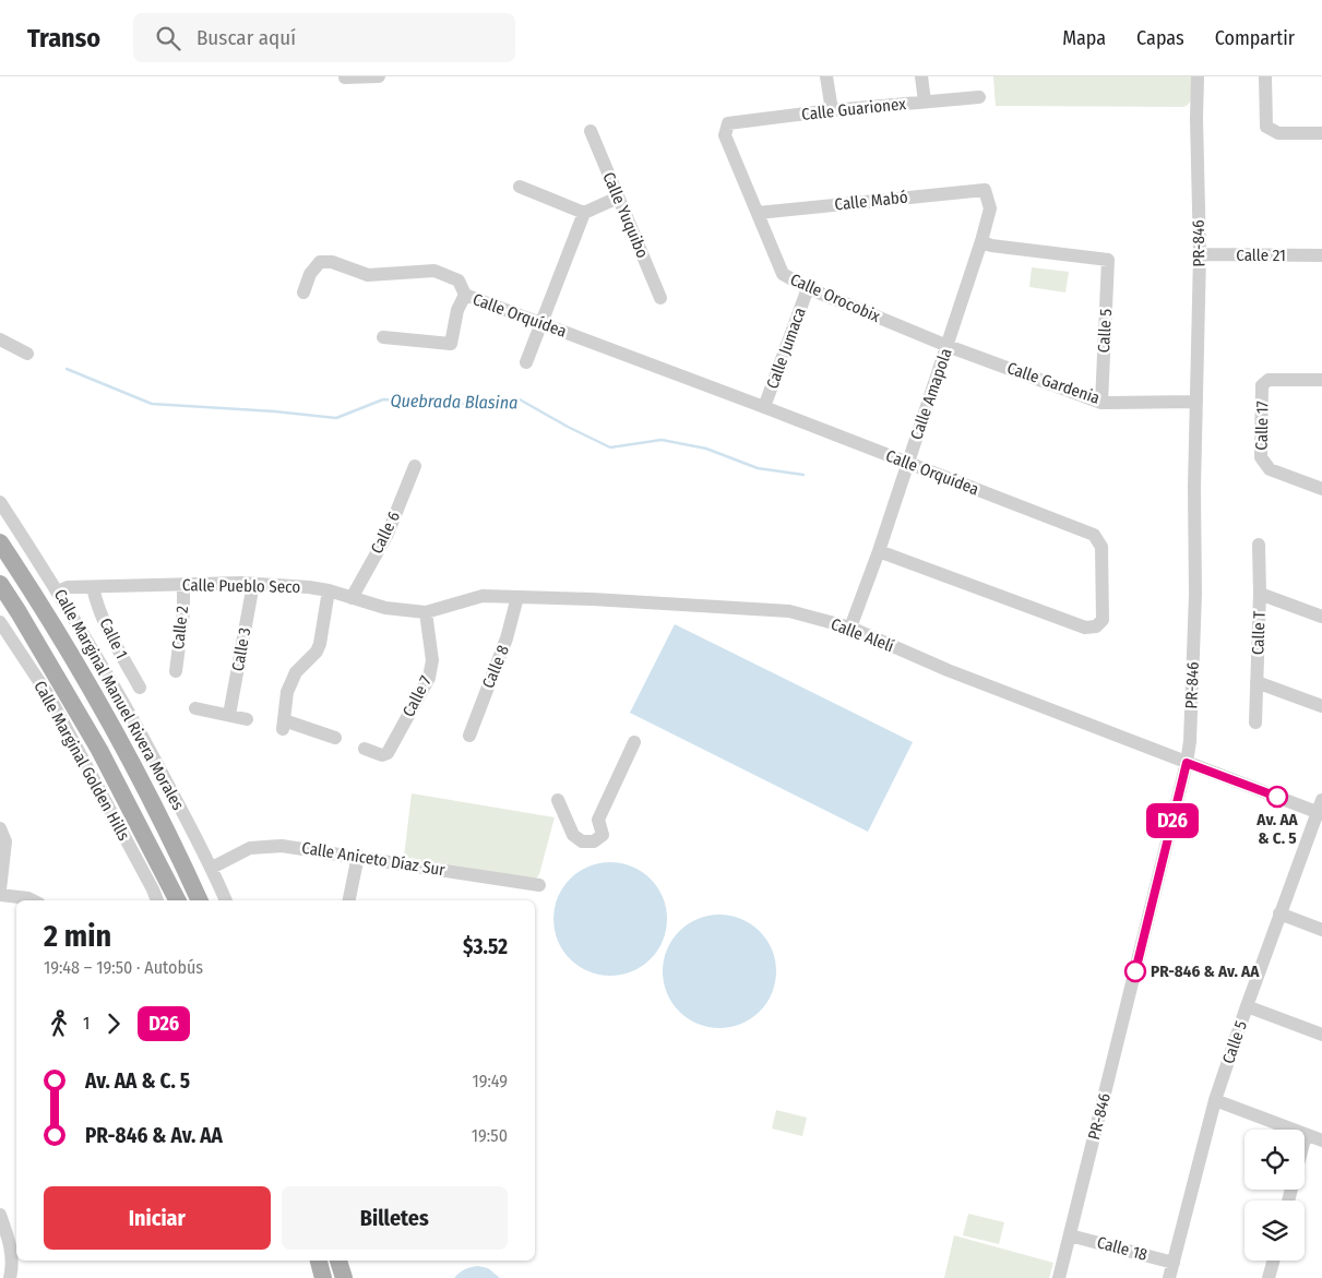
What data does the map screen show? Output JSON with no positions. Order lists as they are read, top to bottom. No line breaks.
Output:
{"streets":{"street":["Calle Guarionex","Calle Mabó","Calle Yuquibo","PR-846","Calle 21","Calle Orocobix","Calle Orquídea","Calle 5","Calle Jumaca","Calle Gardenia","Calle Amapola","Calle 17","Calle 6","Calle Pueblo Seco","Calle 2","Calle T","Calle Alelí","Calle 1","Calle 3","Calle 8","Calle 7","Calle Marginal Manuel Rivera Morales","Calle Marginal Golden Hills","Calle Aniceto Díaz Sur","Calle 18"]},"crossings":[["Calle Guarionex","Calle Orocobix"],["Calle Mabó","Calle Orocobix"],["Calle Mabó","Calle Amapola"],["PR-846","Calle 21"],["PR-846","Calle Gardenia"],["PR-846","Calle Alelí"],["PR-846","Calle 18"],["Calle Orocobix","Calle Jumaca"],["Calle Orocobix","Calle Gardenia"],["Calle Orocobix","Calle Amapola"],["Calle Orquídea","Calle Jumaca"],["Calle Orquídea","Calle Amapola"],["Calle 5","Calle Gardenia"],["Calle 5","Calle Amapola"],["Calle 5","Calle Alelí"],["Calle 5","Calle 18"],["Calle Gardenia","Calle Amapola"],["Calle Amapola","Calle Alelí"],["Calle 6","Calle Pueblo Seco"],["Calle Pueblo Seco","Calle 2"],["Calle Pueblo Seco","Calle Alelí"],["Calle Pueblo Seco","Calle 1"],["Calle Pueblo Seco","Calle 3"],["Calle Pueblo Seco","Calle 8"],["Calle Pueblo Seco","Calle 7"],["Calle Pueblo Seco","Calle Marginal Manuel Rivera Morales"],["Calle Alelí","Calle 8"],["Calle Marginal Manuel Rivera Morales","Calle Aniceto Díaz Sur"]],"water":["Quebrada Blasina"],"places":["Av. AA & C. 5","PR-846 & Av. AA"],"lines":["bus line D26"],"page":{"header":"Transo","search":"Buscar aquí","nav":["Mapa","Capas","Compartir"],"on_map":"D26","heading":["2 min","19:48 – 19:50 · Autobús","$3.52"],"legs":["1","D26"],"list":[{"name":"Av. AA & C. 5","value":"19:49"},{"name":"PR-846 & Av. AA","value":"19:50"}],"buttons":["Iniciar","Billetes"]}}
